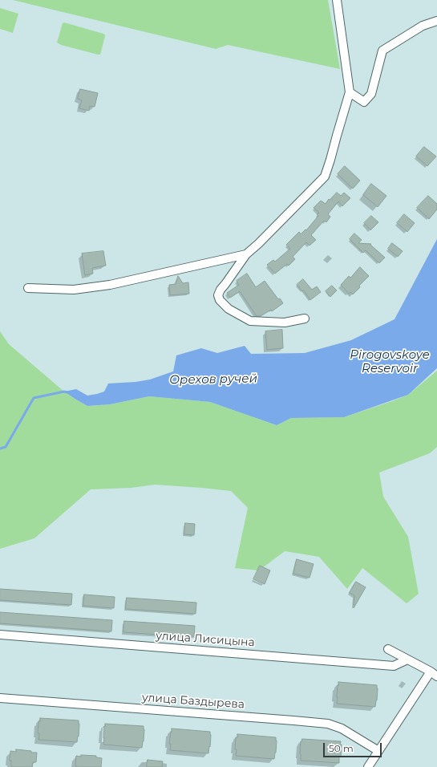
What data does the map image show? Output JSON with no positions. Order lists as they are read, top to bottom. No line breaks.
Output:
{"streets":{"street":["улица Лисицына","улица Баздырева"]},"water":["Pirogovskoye Reservoir","Орехов ручей"],"scale_bar":"50 m"}
